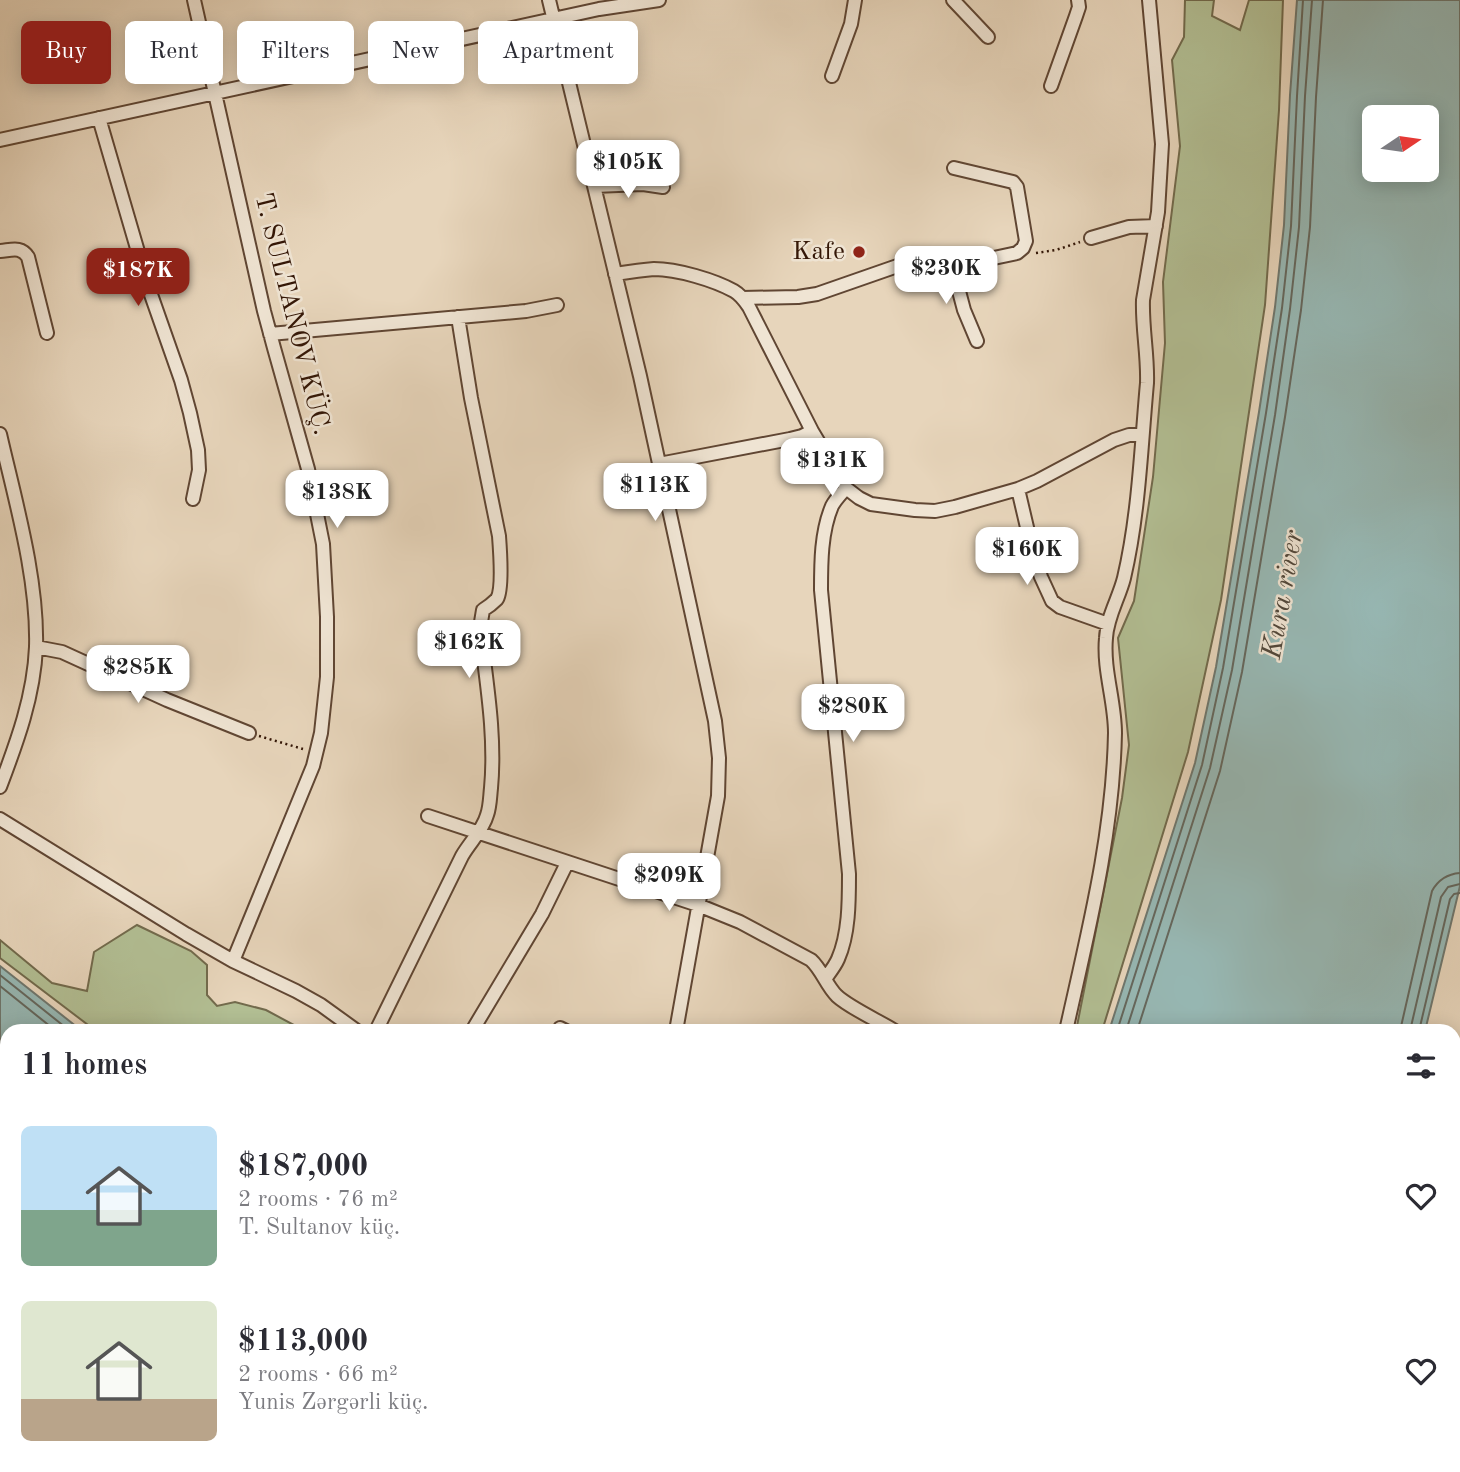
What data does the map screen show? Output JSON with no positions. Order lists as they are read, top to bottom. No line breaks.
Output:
{"streets":{"street":["T. SULTANOV KÜÇ."]},"water":["Kura river"],"places":["Kafe"],"north":"right","page":{"chip":["Buy","Rent","Filters","New","Apartment"],"price":["$105K","$230K","$187K","$131K","$113K","$138K","$160K","$162K","$285K","$280K","$209K"],"heading":"11 homes","list":[{"name":"$187,000","note":"2 rooms · 76 m² · T. Sultanov küç."},{"name":"$113,000","note":"2 rooms · 66 m² · Yunis Zərgərli küç."}]}}
